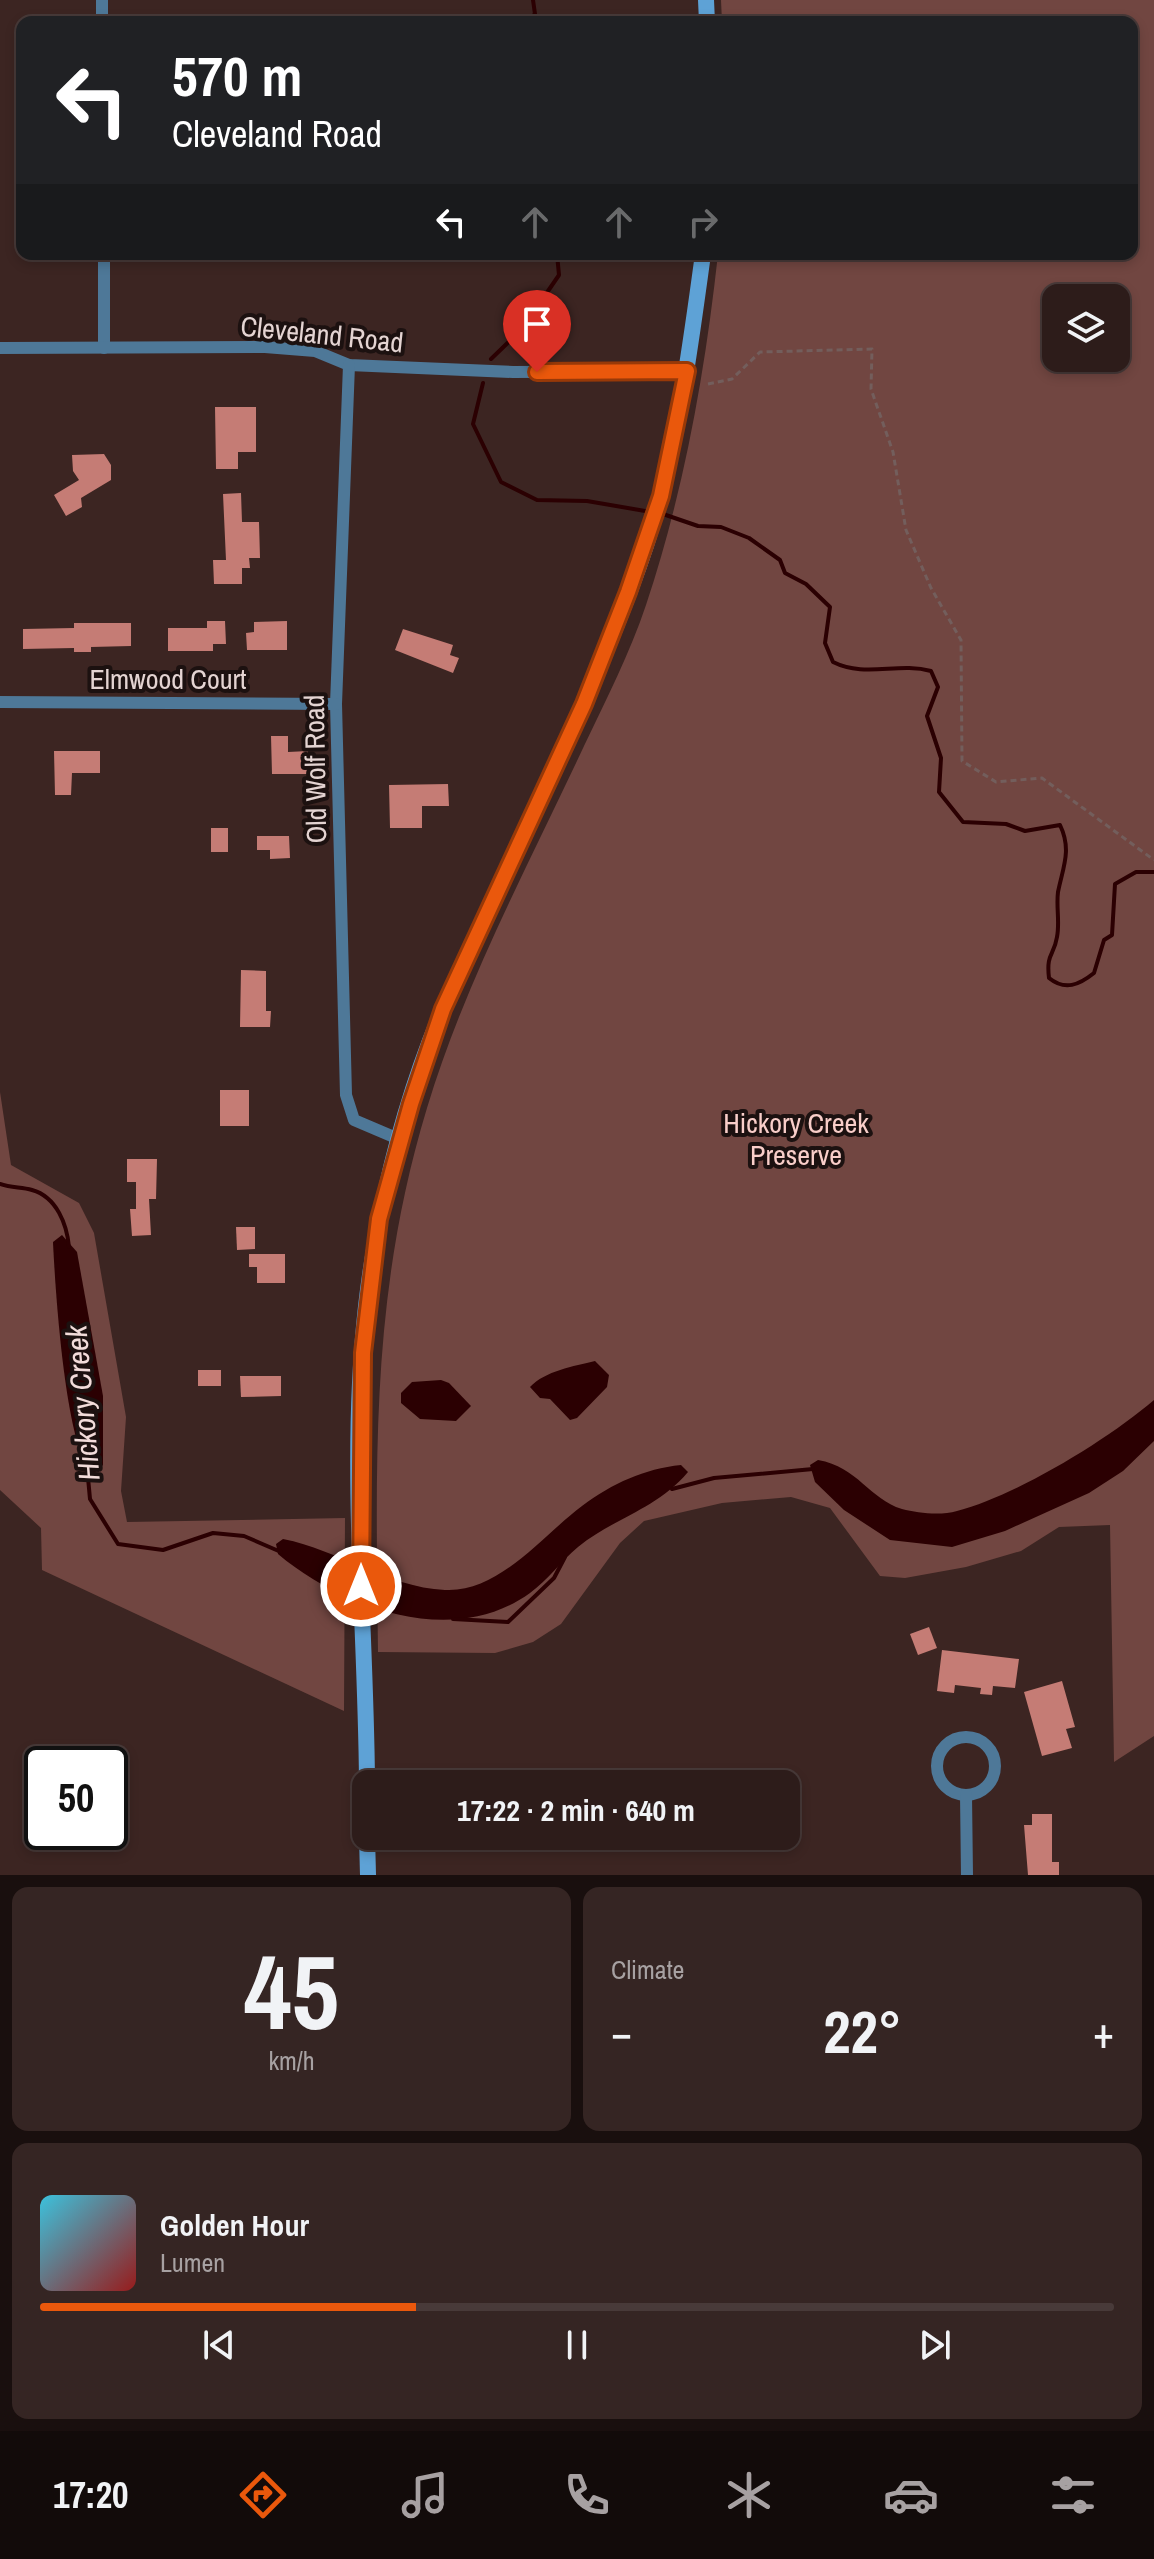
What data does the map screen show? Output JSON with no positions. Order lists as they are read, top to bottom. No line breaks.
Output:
{"streets":{"street":["Cleveland Road","Elmwood Court","Old Wolf Road"]},"crossings":[["Cleveland Road","Old Wolf Road"],["Elmwood Court","Old Wolf Road"]],"water":["Hickory Creek"],"parks":["Hickory Creek Preserve"],"page":{"turn":["570 m","Cleveland Road"],"limit":"50","trip":"17:22 · 2 min · 640 m","tile":[["45","km/h"],"Climate"],"heat":["−","22°","+"],"song":["Golden Hour","Lumen"],"tabs":"17:20"}}
